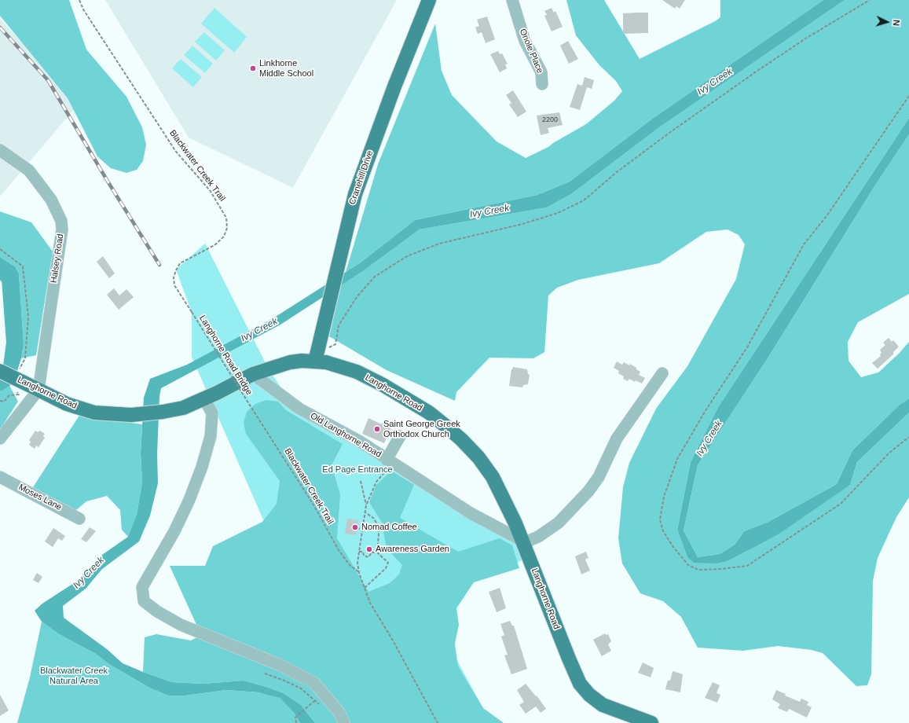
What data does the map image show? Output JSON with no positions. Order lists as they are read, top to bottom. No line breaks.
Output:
{"streets":{"main road":["Cranehill Drive","Langhorne Road"],"street":["Oriole Place","Halsey Road","Old Langhorne Road","Moses Lane"],"path":["Blackwater Creek Trail","Langhorne Road Bridge"]},"crossings":[["Blackwater Creek Trail","Langhorne Road Bridge"],["Cranehill Drive","Langhorne Road"],["Halsey Road","Langhorne Road"],["Langhorne Road","Old Langhorne Road"]],"water":["Ivy Creek"],"parks":["Ed Page Entrance","Blackwater Creek Natural Area"],"places":["Linkhorne Middle School","Saint George Greek Orthodox Church","Nomad Coffee","Awareness Garden"],"house_numbers":["2200"],"north":"right"}
